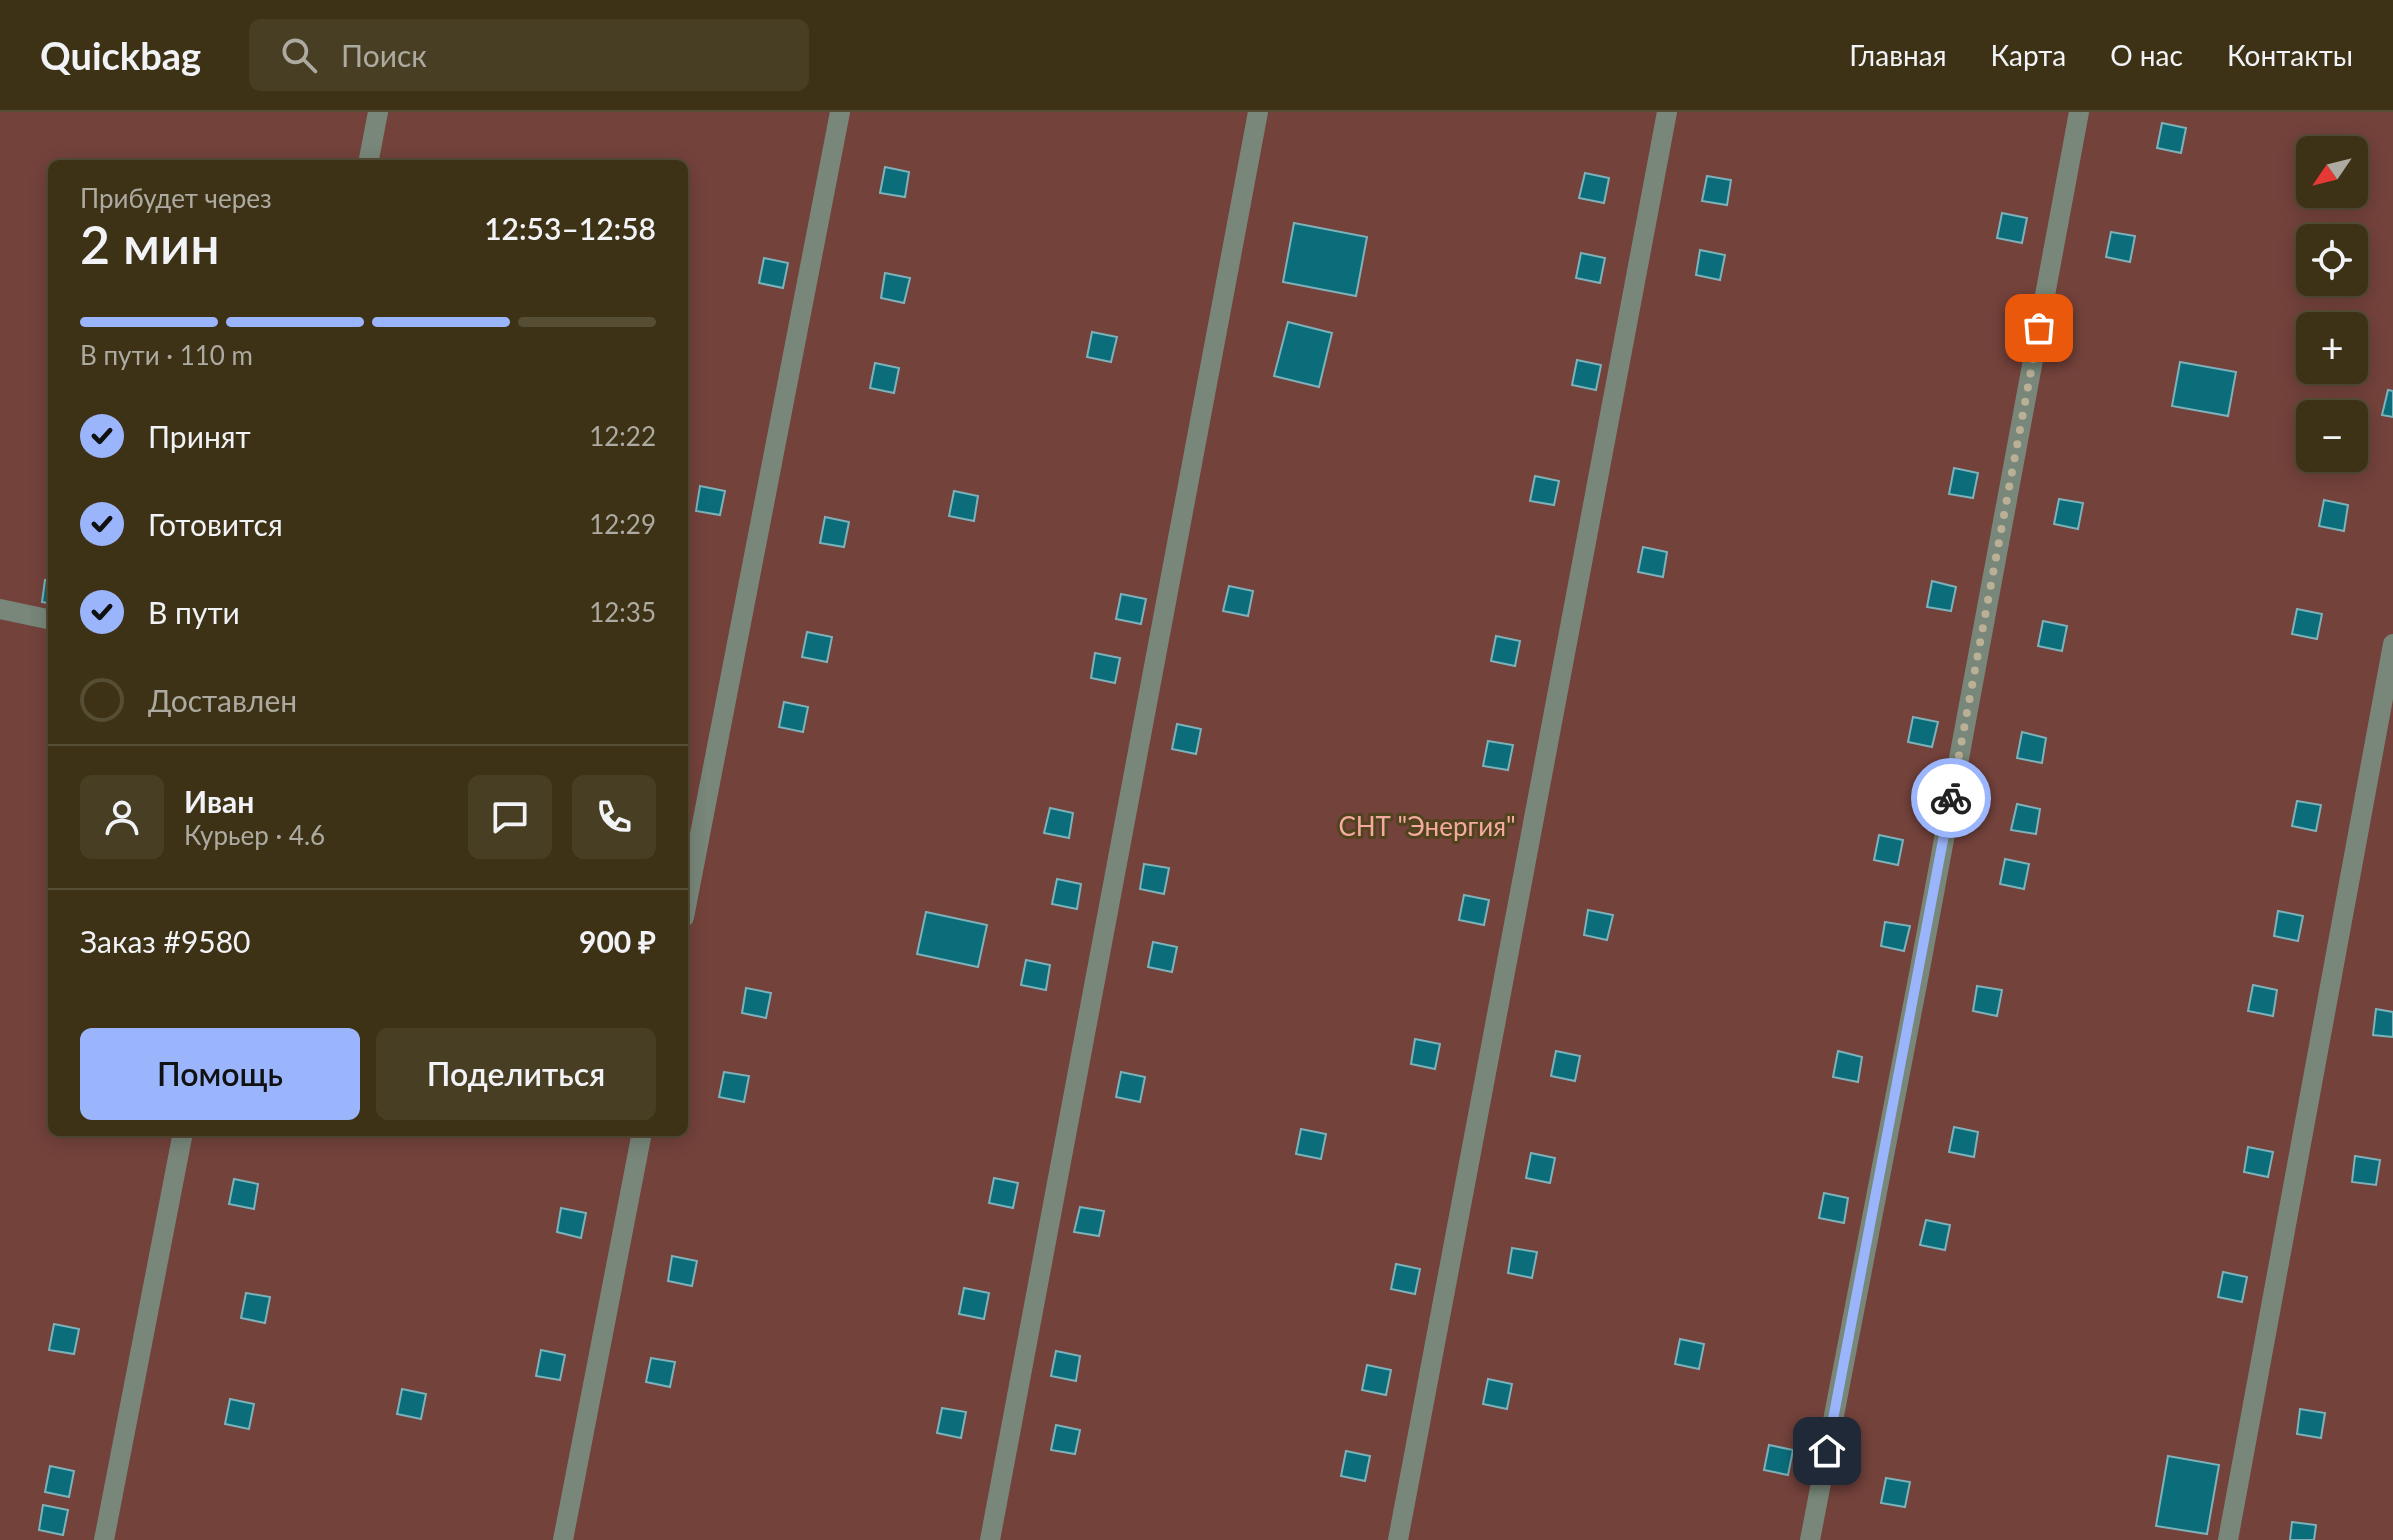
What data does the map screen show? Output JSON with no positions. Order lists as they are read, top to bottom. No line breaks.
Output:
{"parks":["СНТ \"Энергия\""],"north":"bottom left","page":{"header":"Quickbag","search":"Поиск","nav":["Главная","Карта","О нас","Контакты"],"map_buttons":["+","−"],"heading":["2 мин","Прибудет через","12:53–12:58"],"panel":["Иван","Курьер · 4.6","Заказ #9580","900 ₽"],"bar":"В пути · 110 m","list":[["Принят","12:22"],["Готовится","12:29"],["В пути","12:35"],"Доставлен"],"buttons":["Помощь","Поделиться"]}}
